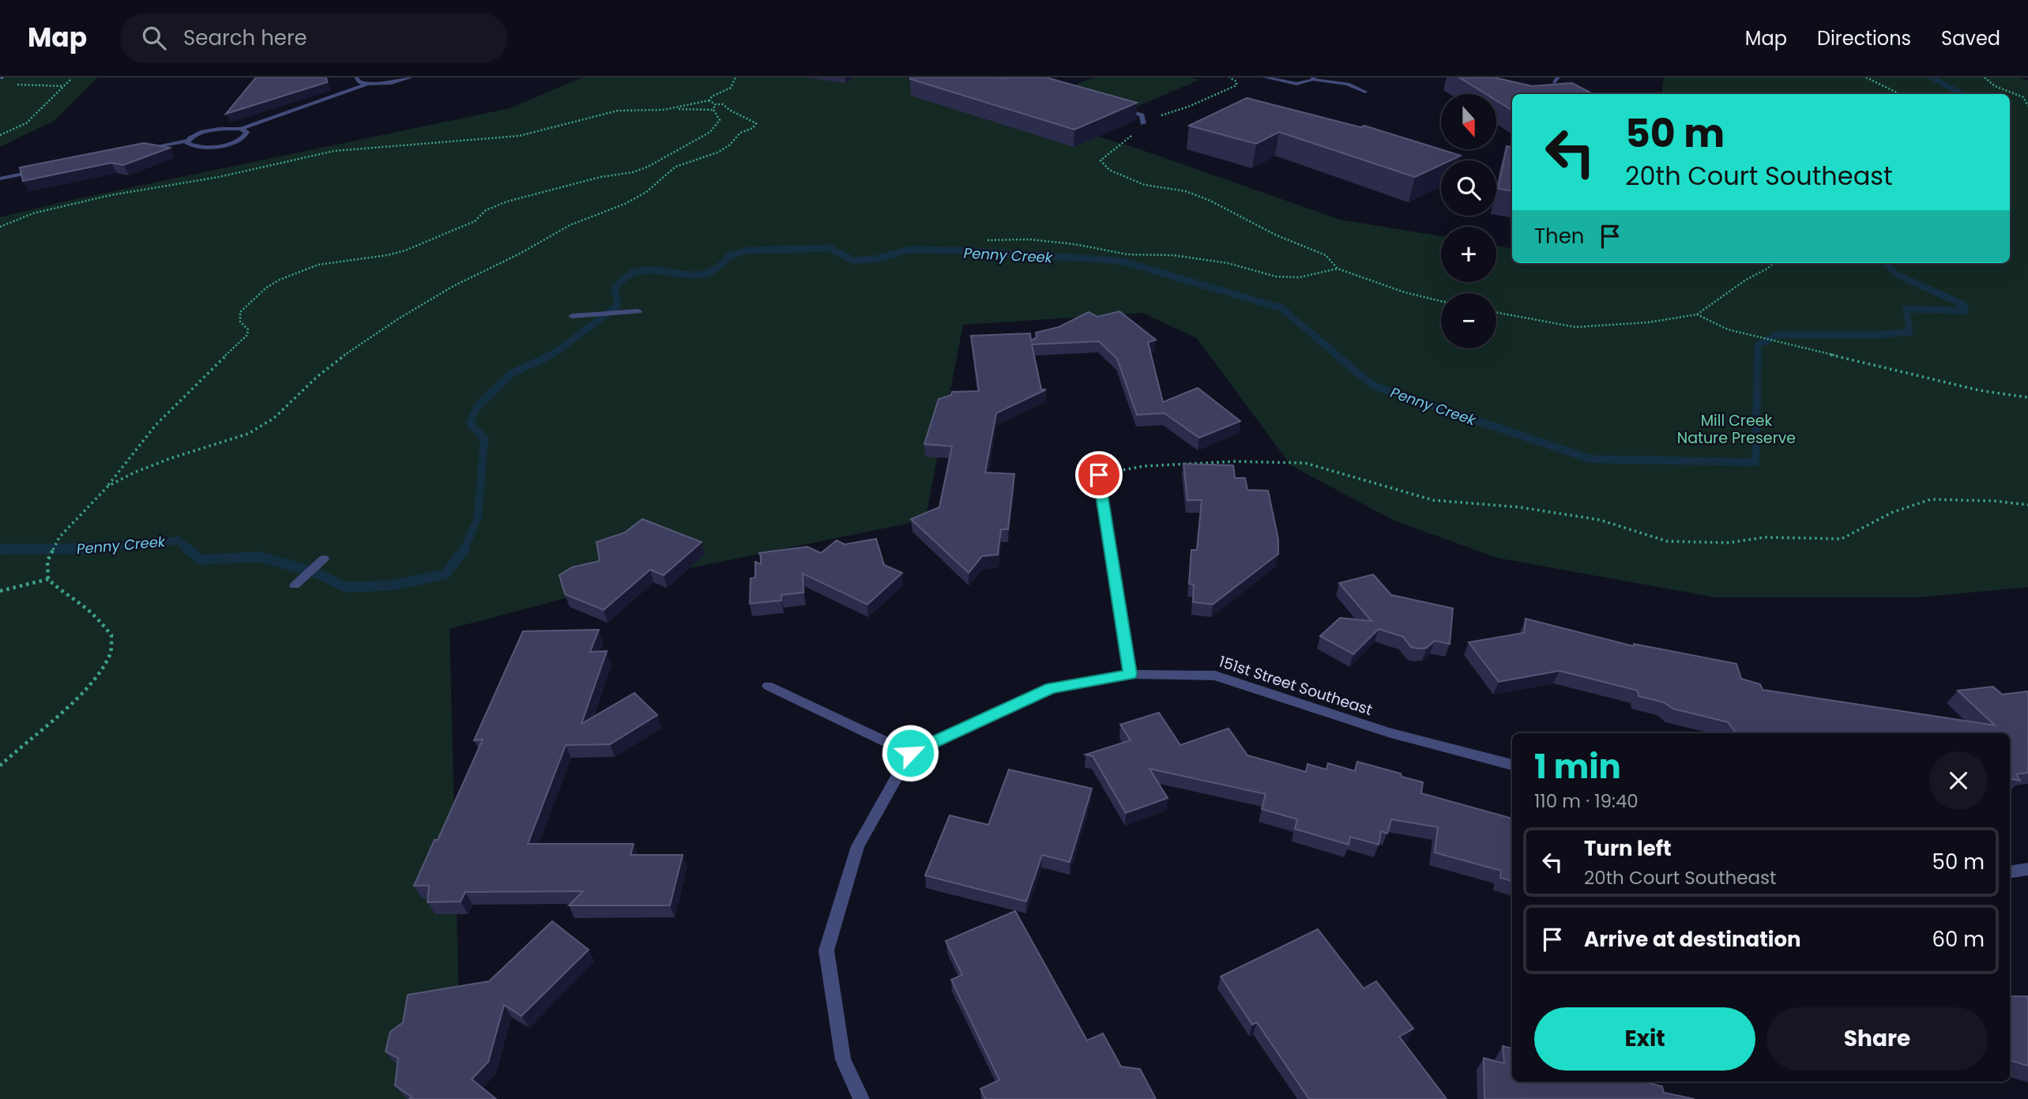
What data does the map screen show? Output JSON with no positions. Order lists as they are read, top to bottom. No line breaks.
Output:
{"streets":{"street":["151st Street Southeast"]},"water":["Penny Creek"],"parks":["Mill Creek Nature Preserve"],"north":"bottom","page":{"header":"Map","search":"Search here","nav":["Map","Directions","Saved"],"map_buttons":["+","−"],"turn":["50 m","20th Court Southeast"],"then":"Then","heading":["1 min","110 m · 19:40"],"list":[{"name":"Turn left","note":"20th Court Southeast","value":"50 m"},{"name":"Arrive at destination","value":"60 m"}],"buttons":["Exit","Share"]}}
